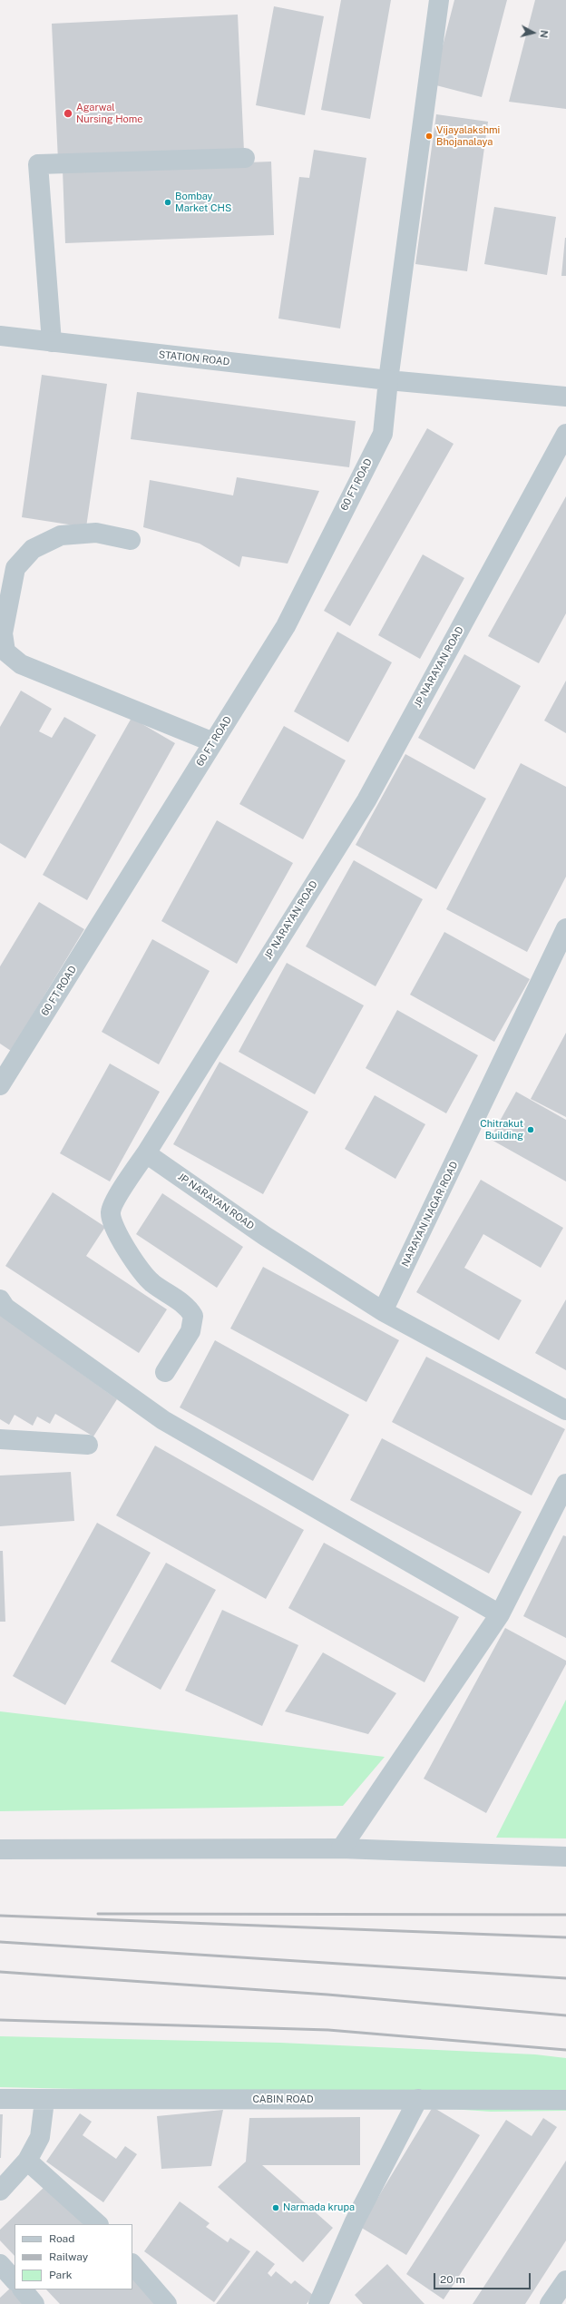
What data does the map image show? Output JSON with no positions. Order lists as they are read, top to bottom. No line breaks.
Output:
{"streets":{"street":["STATION ROAD","60 FT ROAD","JP NARAYAN ROAD","NARAYAN NAGAR ROAD","CABIN ROAD"]},"crossings":[["STATION ROAD","60 FT ROAD"],["JP NARAYAN ROAD","NARAYAN NAGAR ROAD"]],"places":["Agarwal Nursing Home","Vijayalakshmi Bhojanalaya","Bombay Market CHS","Chitrakut Building","Narmada krupa"],"legend":["Road","Railway","Park"],"scale_bar":"20 m","north":"right"}
